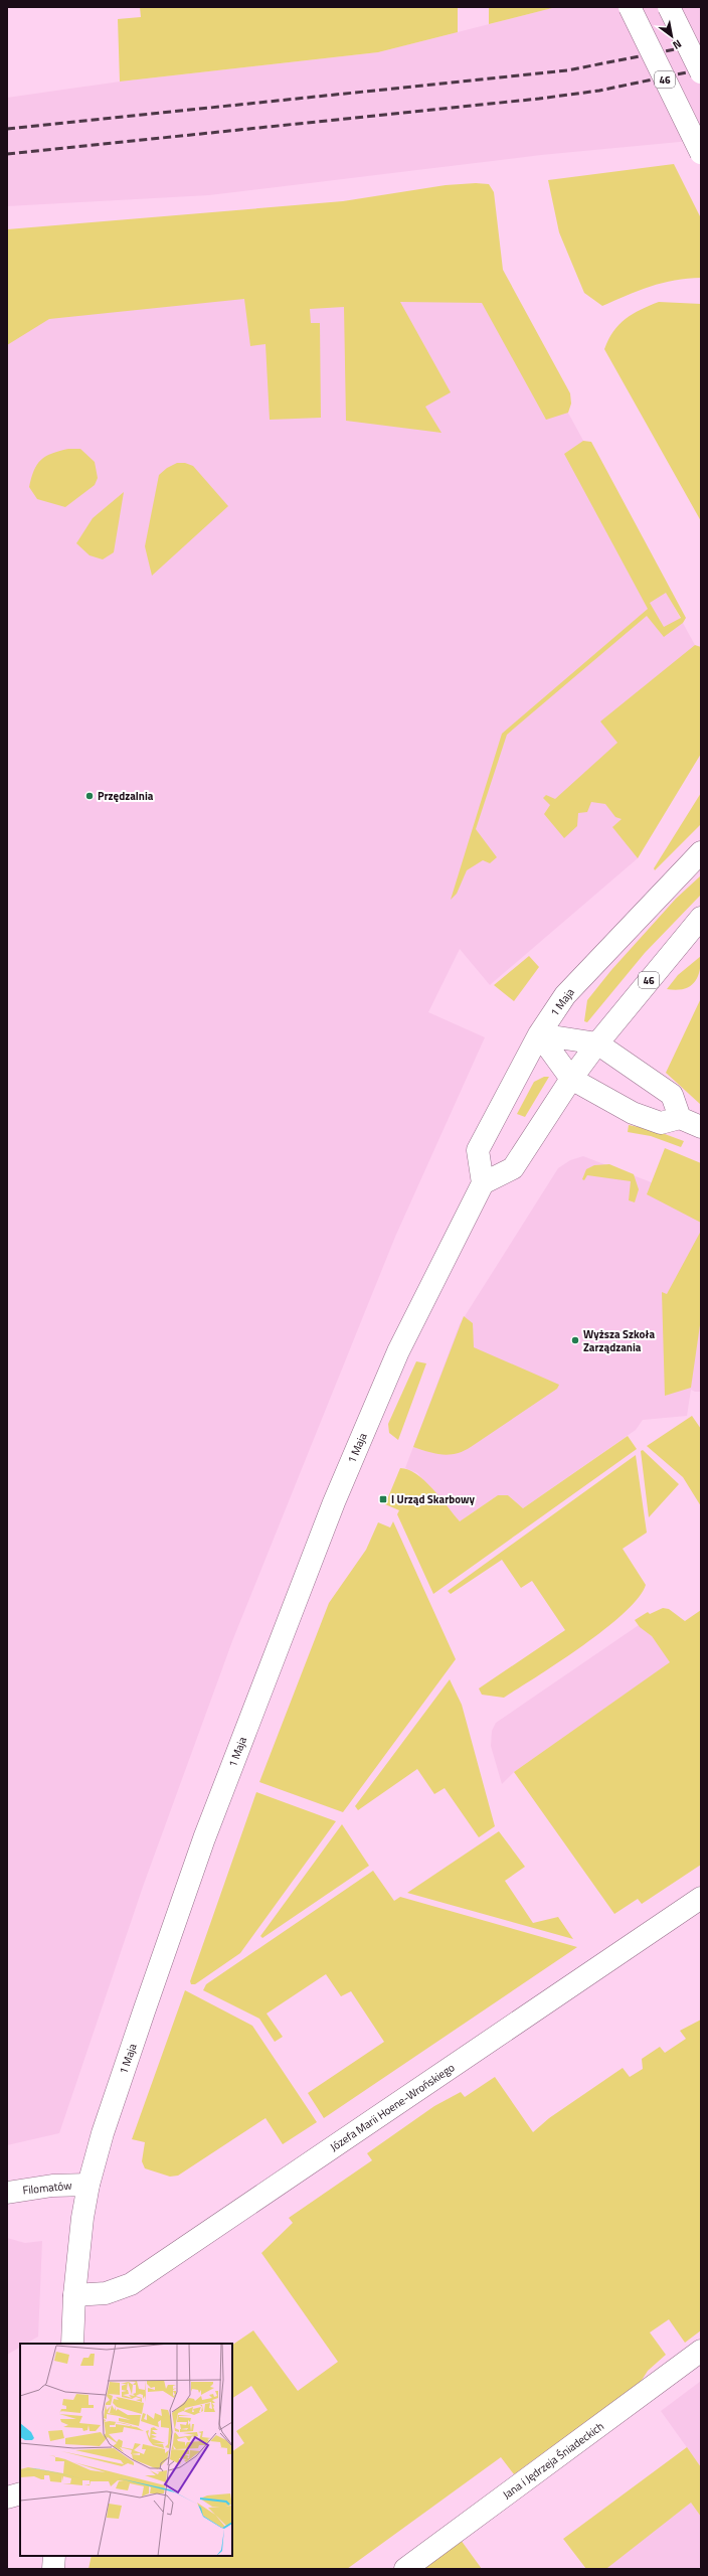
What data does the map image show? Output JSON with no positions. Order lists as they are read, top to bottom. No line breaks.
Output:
{"streets":{"main road":["46","1 Maja","Józefa Marii Hoene-Wrońskiego","Filomatów","Jana i Jędrzeja Śniadeckich"]},"crossings":[["1 Maja","Józefa Marii Hoene-Wrońskiego"],["1 Maja","Filomatów"]],"places":{"other":["Przędzalnia","Wyższa Szkoła Zarządzania"],"transit":["I Urząd Skarbowy"]},"north":"bottom right"}
